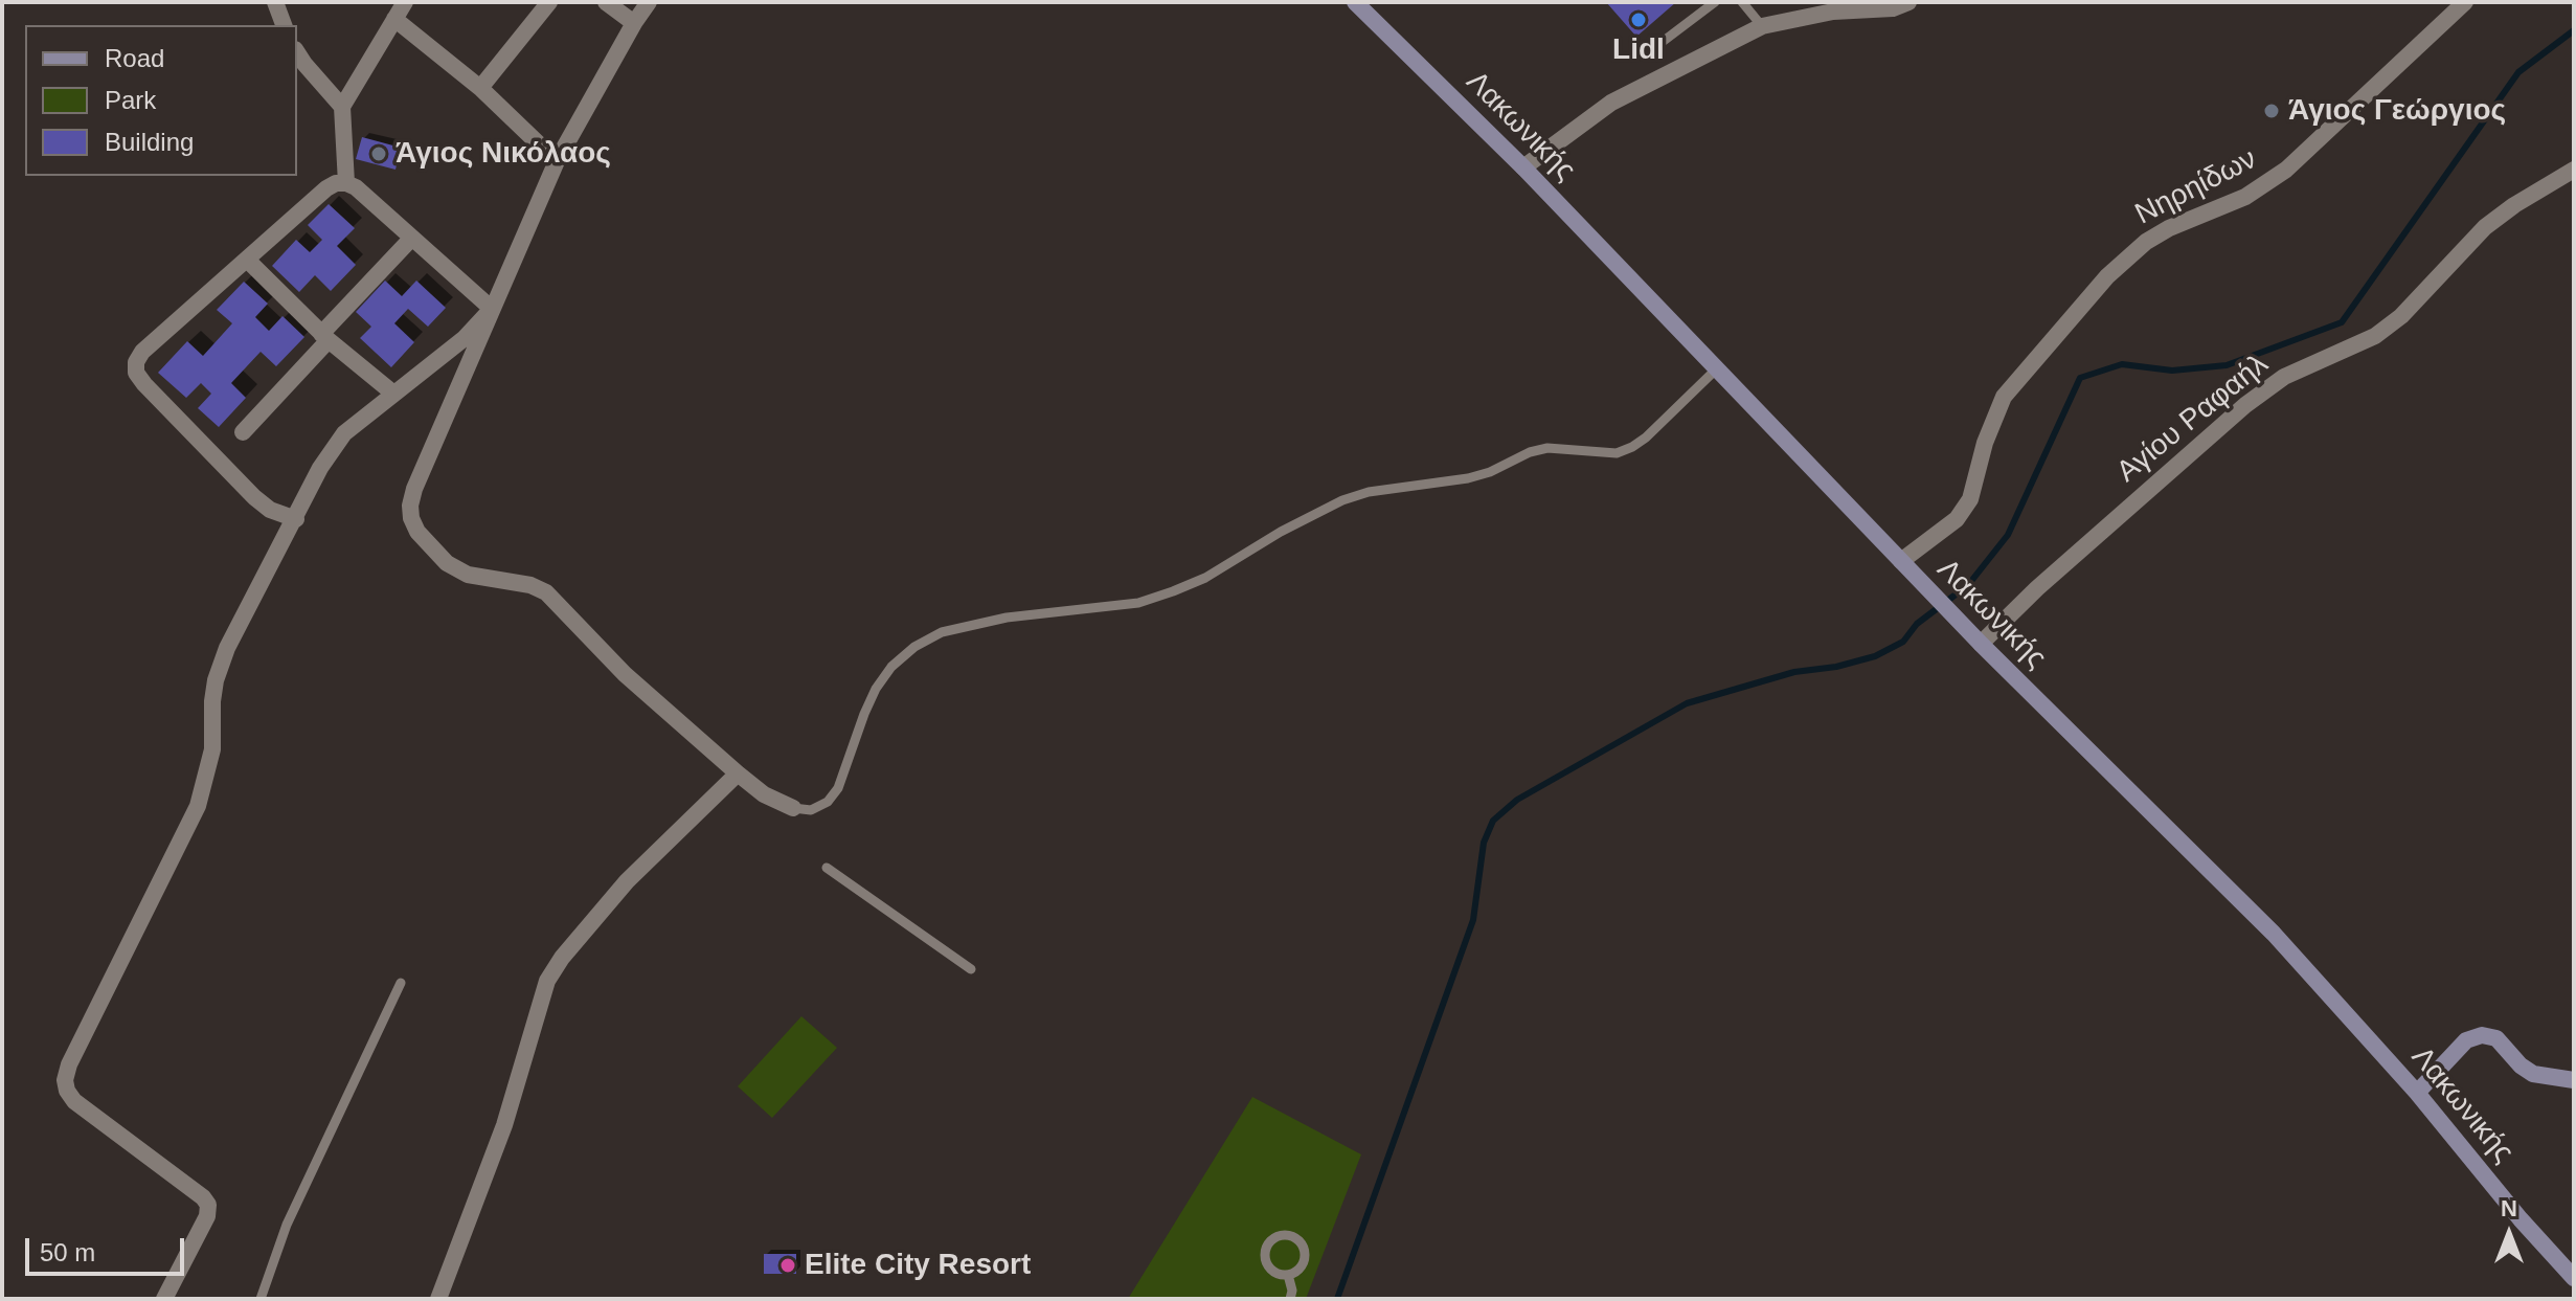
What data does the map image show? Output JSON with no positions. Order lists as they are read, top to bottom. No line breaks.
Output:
{"streets":{"main road":["Λακωνικής"],"street":["Νηρηίδων","Αγίου Ραφαήλ"]},"crossings":[["Λακωνικής","Νηρηίδων"],["Λακωνικής","Αγίου Ραφαήλ"]],"places":["Lidl","Άγιος Γεώργιος","Άγιος Νικόλαος","Elite City Resort"],"legend":["Road","Park","Building"],"scale_bar":"50 m","north":"top"}
